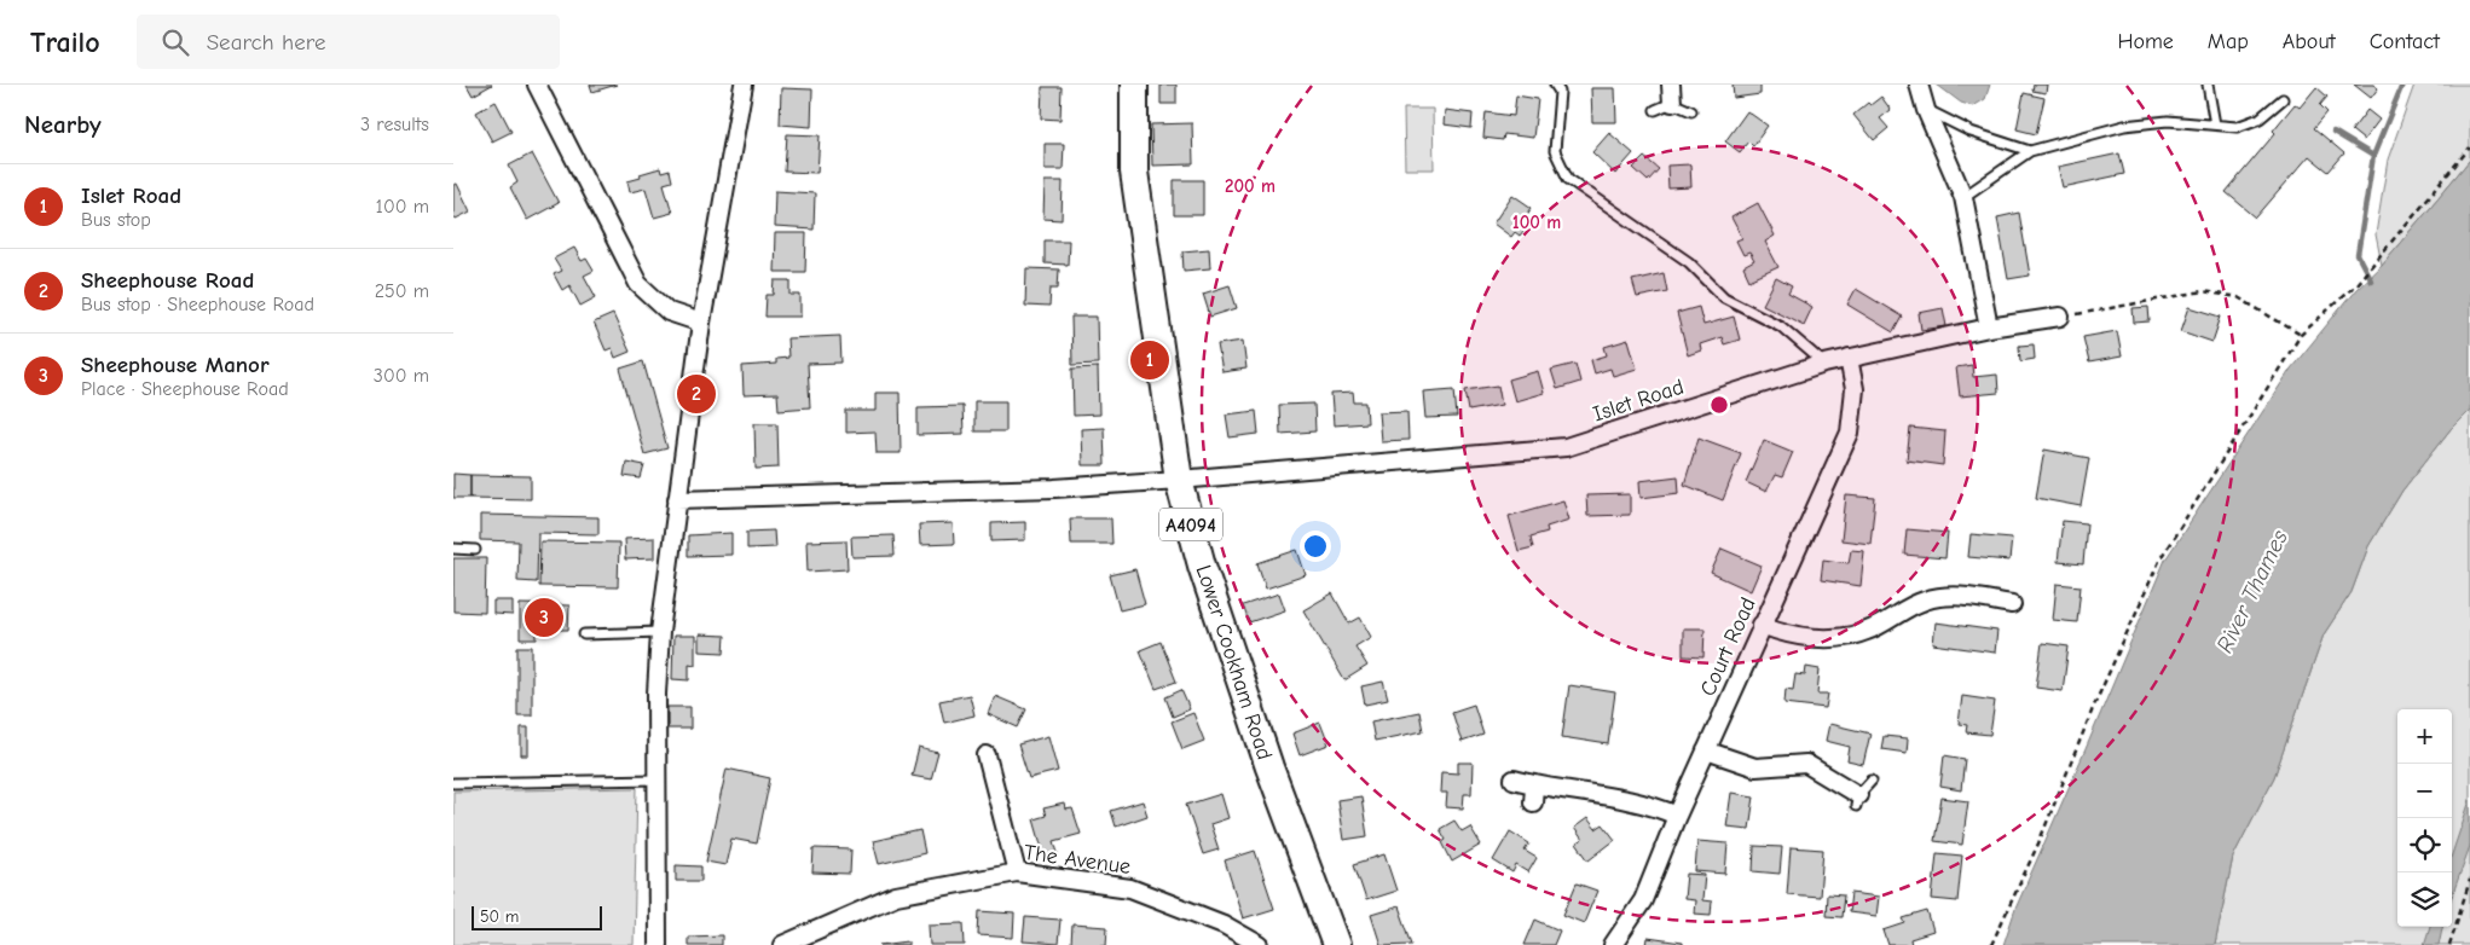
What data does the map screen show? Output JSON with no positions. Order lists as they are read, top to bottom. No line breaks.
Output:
{"streets":{"main road":["A4094","Lower Cookham Road"],"street":["Islet Road","Court Road","The Avenue"]},"crossings":[["Islet Road","Court Road"],["Islet Road","Lower Cookham Road"]],"water":["River Thames"],"scale_bar":"50 m","page":{"header":"Trailo","search":"Search here","nav":["Home","Map","About","Contact"],"heading":["Nearby","3 results"],"list":[{"mark":"1","name":"Islet Road","note":"Bus stop","value":"100 m"},{"mark":"2","name":"Sheephouse Road","note":"Bus stop · Sheephouse Road","value":"250 m"},{"mark":"3","name":"Sheephouse Manor","note":"Place · Sheephouse Road","value":"300 m"}],"pins":["1","2","3"],"map_buttons":["+","−"],"scale":"50 m"},"rings":["200 m","100 m"]}
